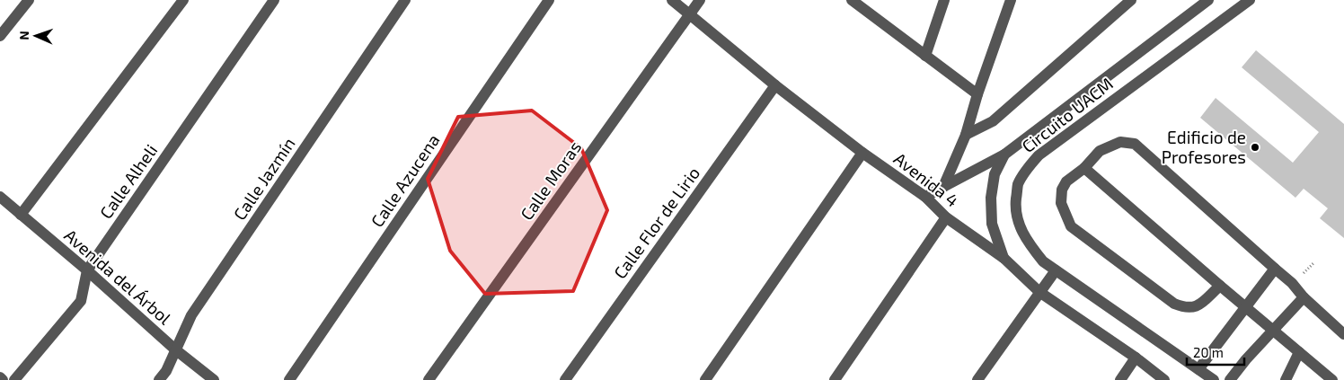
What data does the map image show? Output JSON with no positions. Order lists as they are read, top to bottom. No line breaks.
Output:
{"streets":{"street":["Circuito UACM","Calle Jazmín","Avenida 4","Calle Azucena","Calle Moras","Calle Alheli","Calle Flor de Lirio","Avenida del Árbol"]},"crossings":[["Calle Jazmín","Avenida del Árbol"],["Avenida 4","Calle Moras"],["Avenida 4","Calle Flor de Lirio"],["Calle Alheli","Avenida del Árbol"]],"places":["Edificio de Profesores"],"scale_bar":"20 m","north":"left"}
